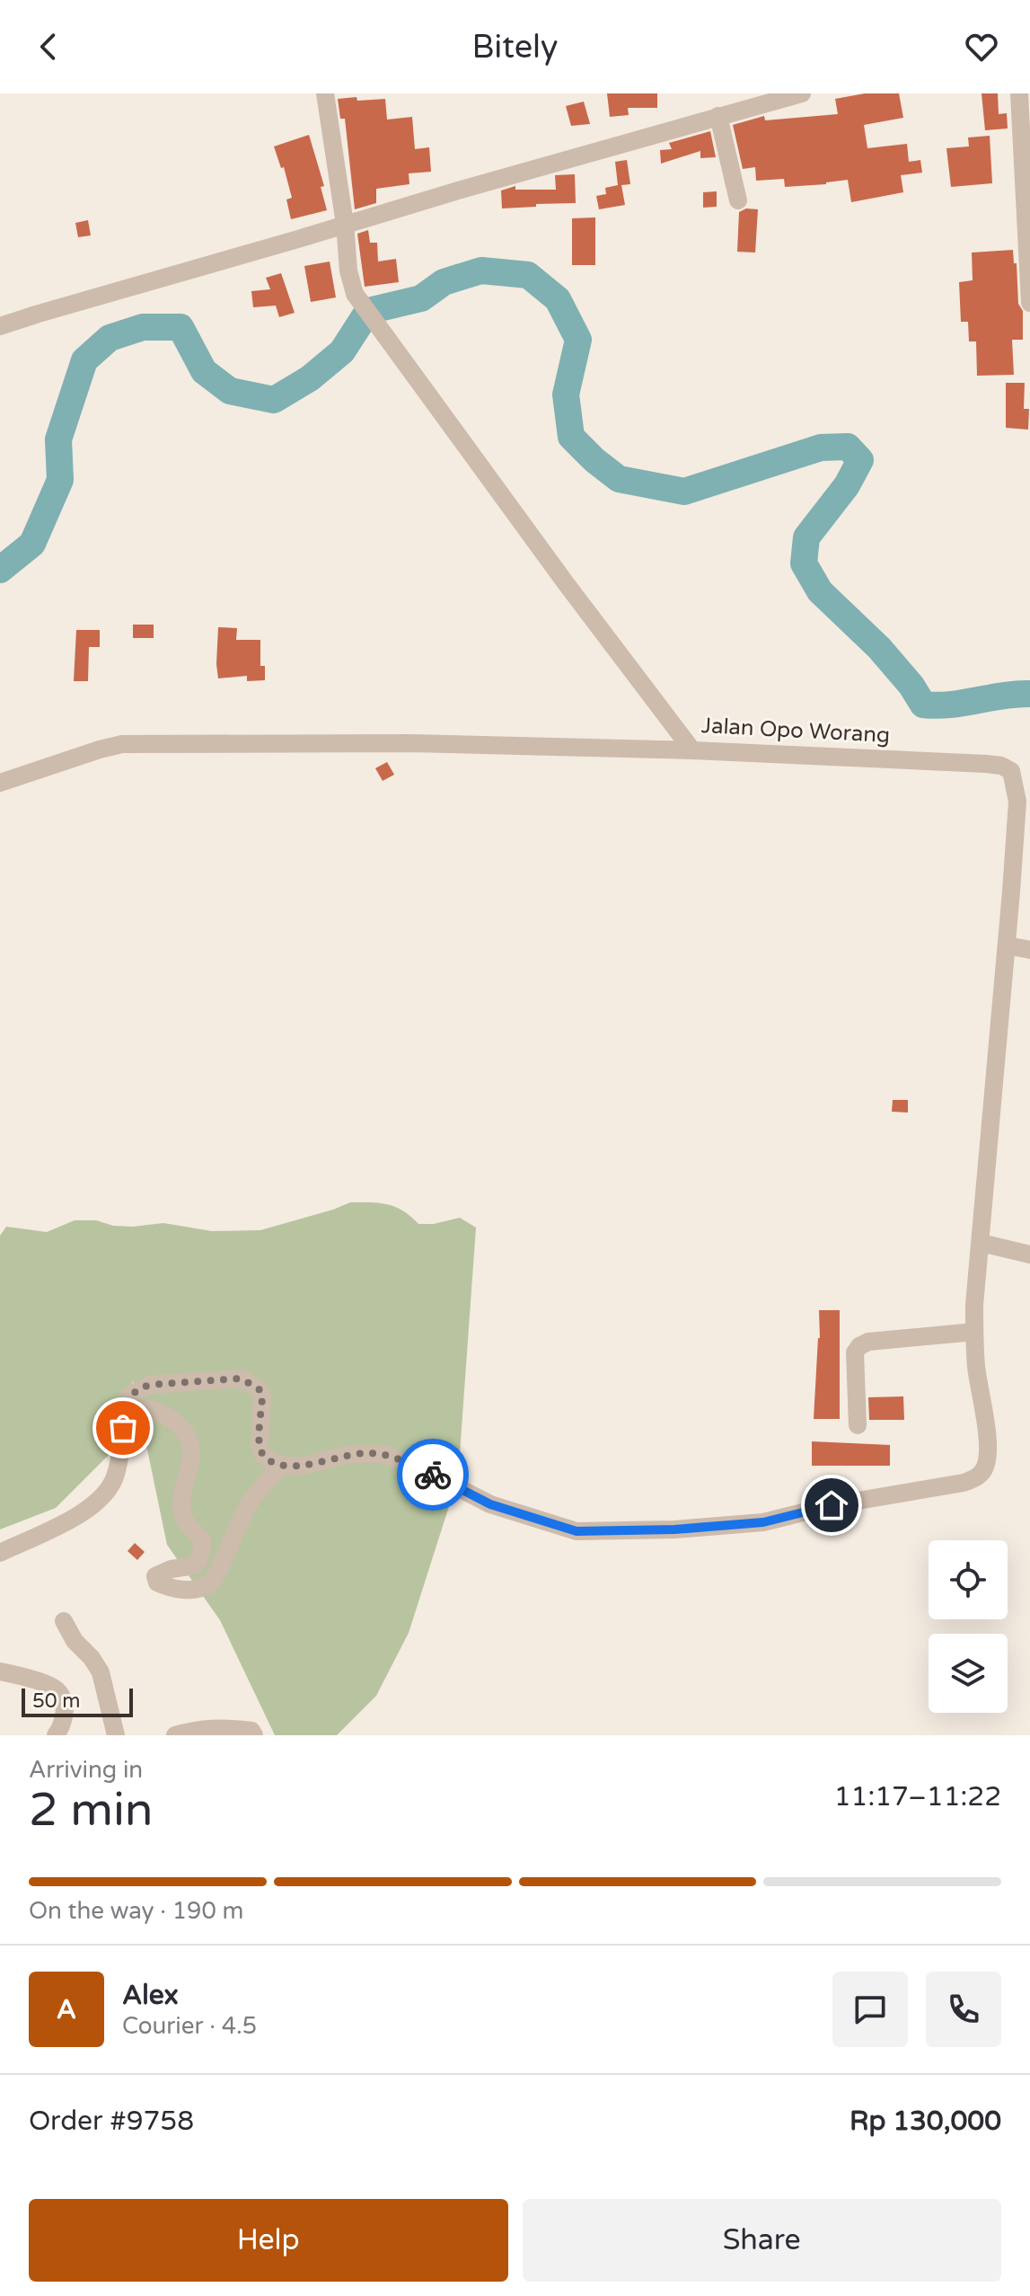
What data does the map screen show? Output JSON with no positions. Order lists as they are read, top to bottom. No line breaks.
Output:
{"streets":{"street":["Jalan Opo Worang"]},"scale_bar":"50 m","page":{"header":"Bitely","scale":"50 m","heading":["2 min","Arriving in","11:17–11:22"],"panel":["Alex","Courier · 4.5","Order #9758","Rp 130,000"],"bar":"On the way · 190 m","round":"A","buttons":["Help","Share"]}}
